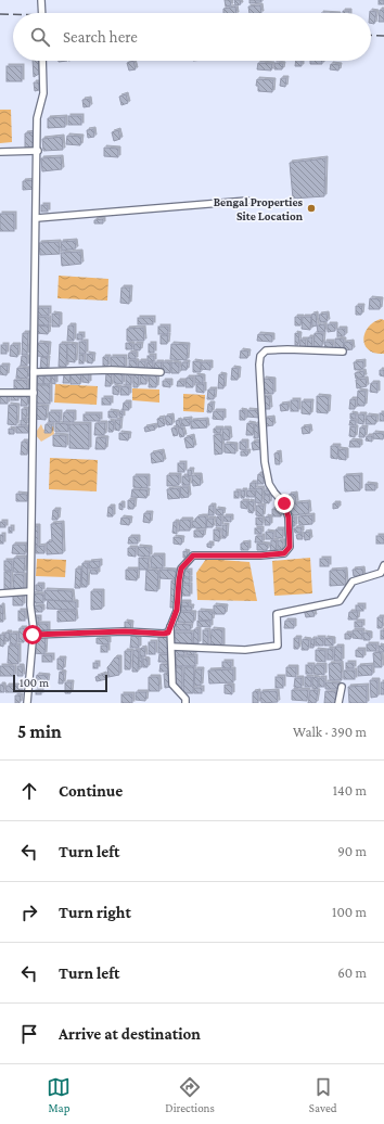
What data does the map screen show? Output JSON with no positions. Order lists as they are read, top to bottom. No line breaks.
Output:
{"places":["Bengal Properties Site Location"],"scale_bar":"100 m","page":{"search":"Search here","scale":"100 m","heading":["5 min","Walk · 390 m"],"list":[["Continue","140 m"],["Turn left","90 m"],["Turn right","100 m"],["Turn left","60 m"],"Arrive at destination"],"nav":["Map","Directions","Saved"]}}
